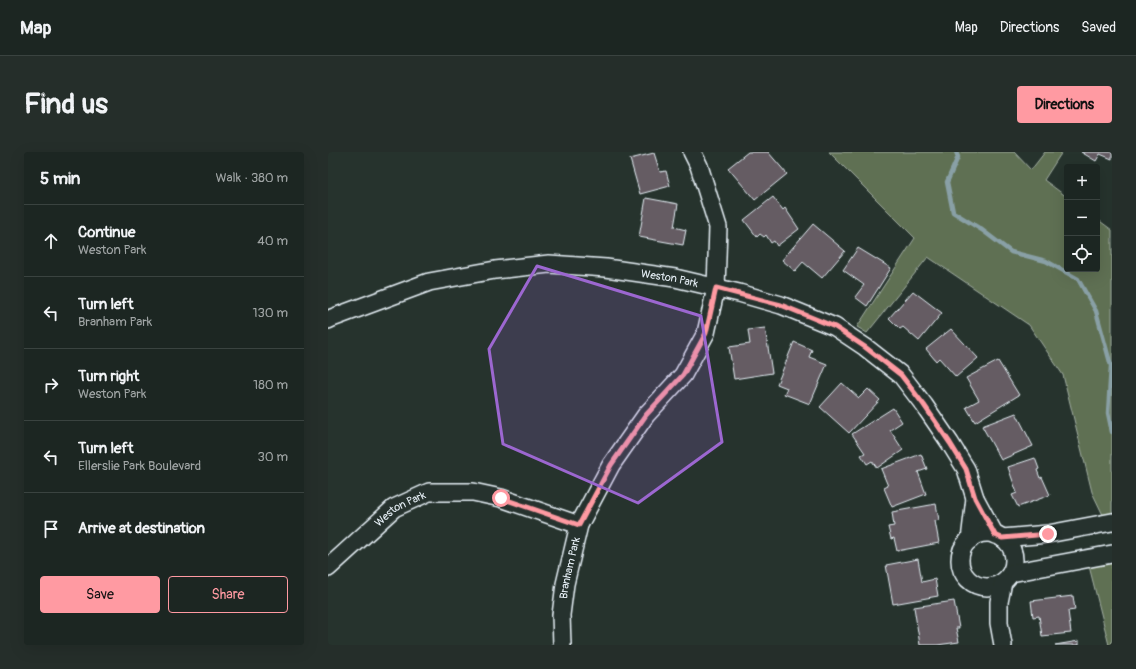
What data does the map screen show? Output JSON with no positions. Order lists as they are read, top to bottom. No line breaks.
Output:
{"streets":{"street":["Weston Park","Branham Park"]},"crossings":[["Weston Park","Branham Park"]],"page":{"header":"Map","nav":["Map","Directions","Saved"],"buttons":["Directions",["Save","Share"]],"title":"Find us","heading":["5 min","Walk · 380 m"],"map_buttons":["+","−"],"list":[["Continue","Weston Park","40 m"],["Turn left","Branham Park","130 m"],["Turn right","Weston Park","180 m"],["Turn left","Ellerslie Park Boulevard","30 m"],"Arrive at destination"]}}
